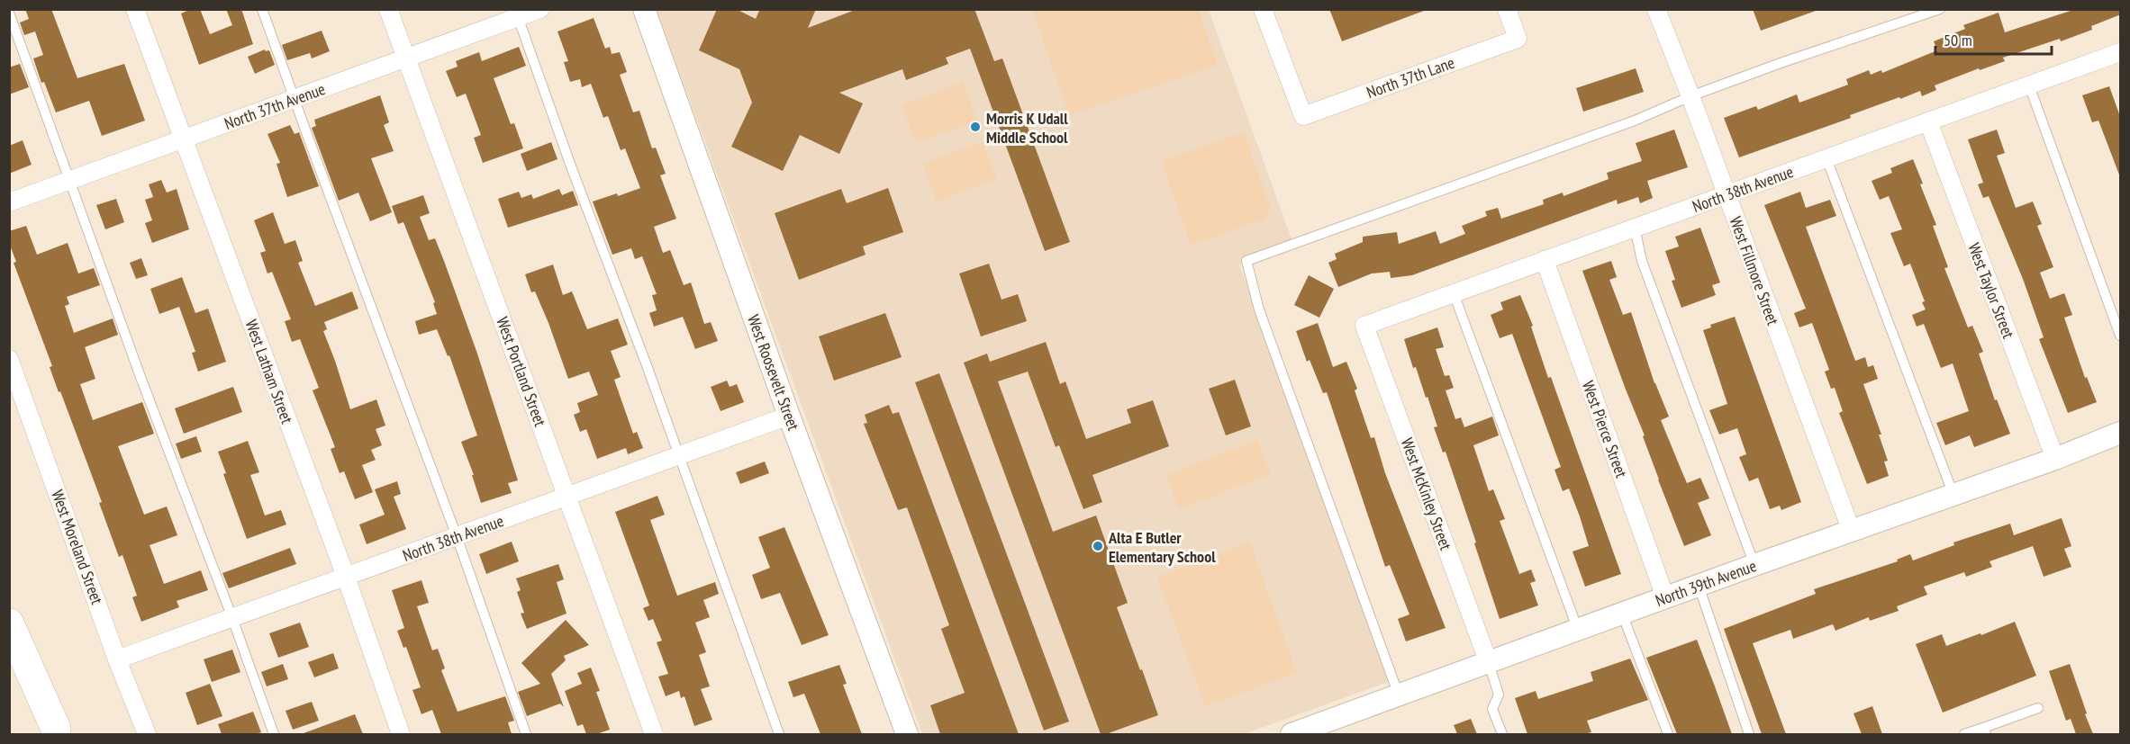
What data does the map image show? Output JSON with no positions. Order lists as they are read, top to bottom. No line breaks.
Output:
{"streets":{"street":["North 37th Lane","North 37th Avenue","North 38th Avenue","West Fillmore Street","West Taylor Street","West Latham Street","West Portland Street","West Roosevelt Street","West Pierce Street","West McKinley Street","West Moreland Street","North 39th Avenue"]},"crossings":[["North 37th Avenue","West Latham Street"],["North 37th Avenue","West Portland Street"],["North 38th Avenue","West Fillmore Street"],["North 38th Avenue","West Taylor Street"],["North 38th Avenue","West Latham Street"],["North 38th Avenue","West Portland Street"],["North 38th Avenue","West Roosevelt Street"],["North 38th Avenue","West Pierce Street"],["North 38th Avenue","West McKinley Street"],["North 38th Avenue","West Moreland Street"],["West Fillmore Street","North 39th Avenue"],["West Taylor Street","North 39th Avenue"],["West Pierce Street","North 39th Avenue"],["West McKinley Street","North 39th Avenue"]],"places":["Morris K Udall Middle School","Alta E Butler Elementary School"],"scale_bar":"50 m"}
